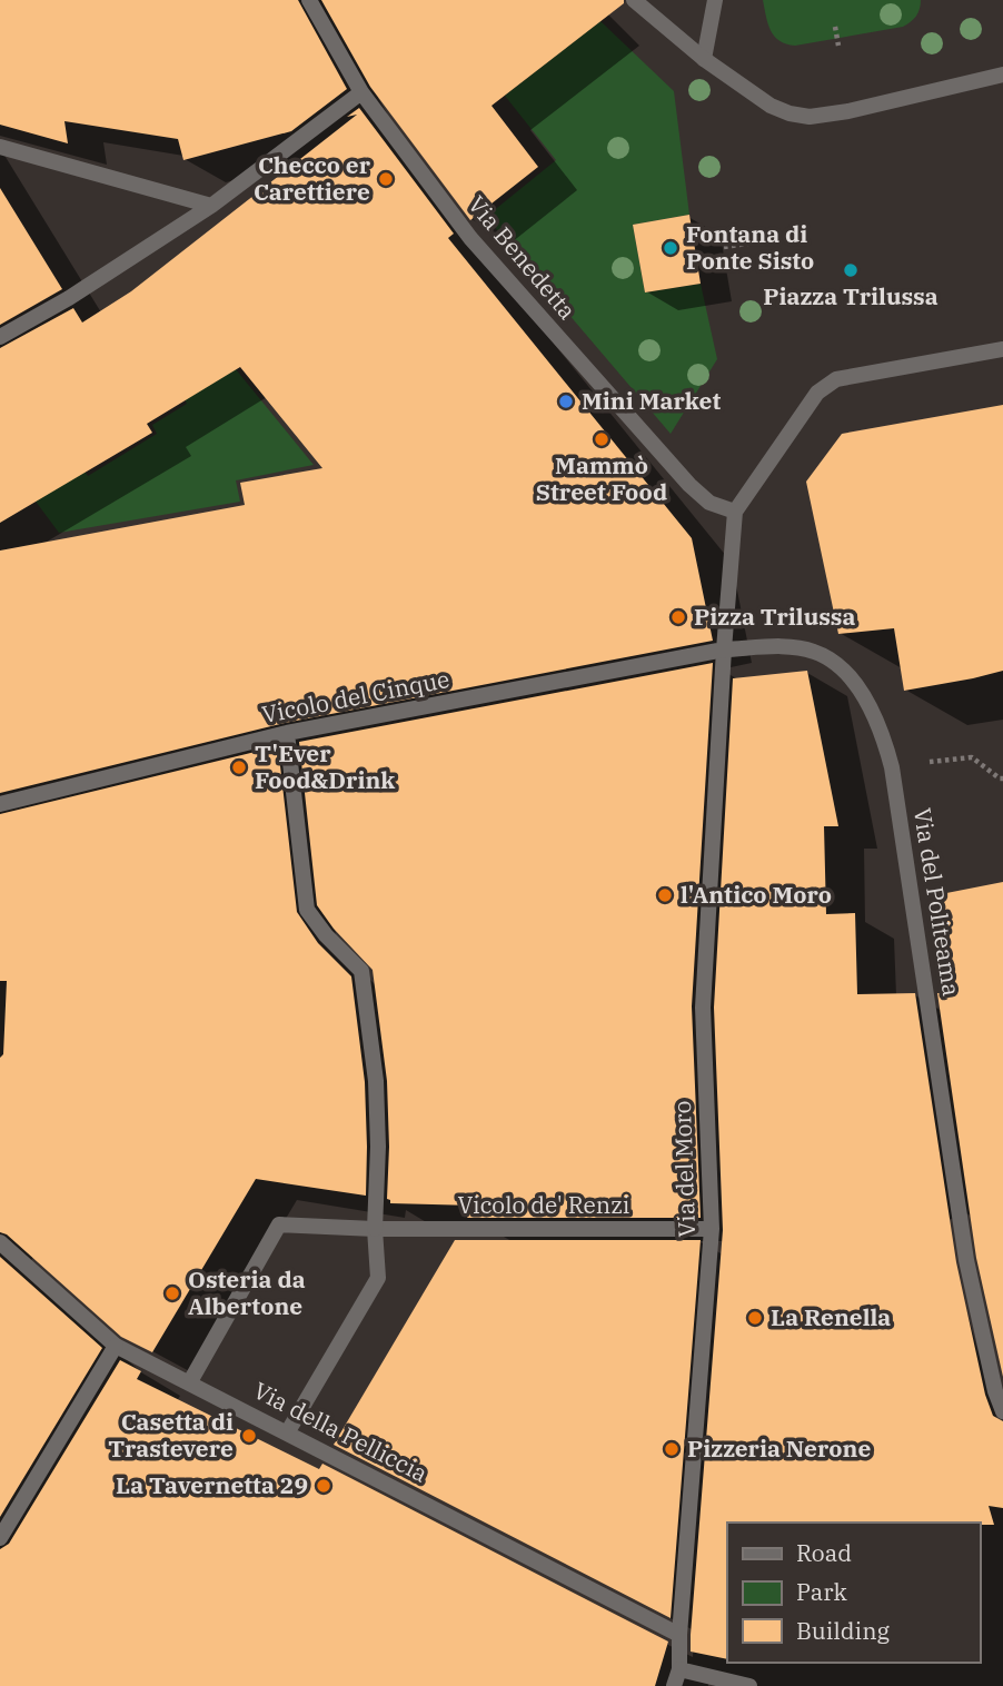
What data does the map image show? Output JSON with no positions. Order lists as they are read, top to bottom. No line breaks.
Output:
{"streets":{"street":["Via Benedetta","Vicolo del Cinque","Via del Politeama","Via del Moro","Vicolo de' Renzi","Via della Pelliccia"]},"crossings":[["Vicolo del Cinque","Via del Politeama"],["Vicolo del Cinque","Via del Moro"],["Via del Politeama","Via del Moro"],["Via del Moro","Vicolo de' Renzi"],["Via del Moro","Via della Pelliccia"],["Vicolo de' Renzi","Via della Pelliccia"]],"places":["Checco er Carettiere","Fontana di Ponte Sisto","Piazza Trilussa","Mini Market","Mammò Street Food","Pizza Trilussa","T'Ever Food&Drink","l'Antico Moro","Osteria da Albertone","La Renella","Casetta di Trastevere","Pizzeria Nerone","La Tavernetta 29"],"legend":["Road","Park","Building"]}
